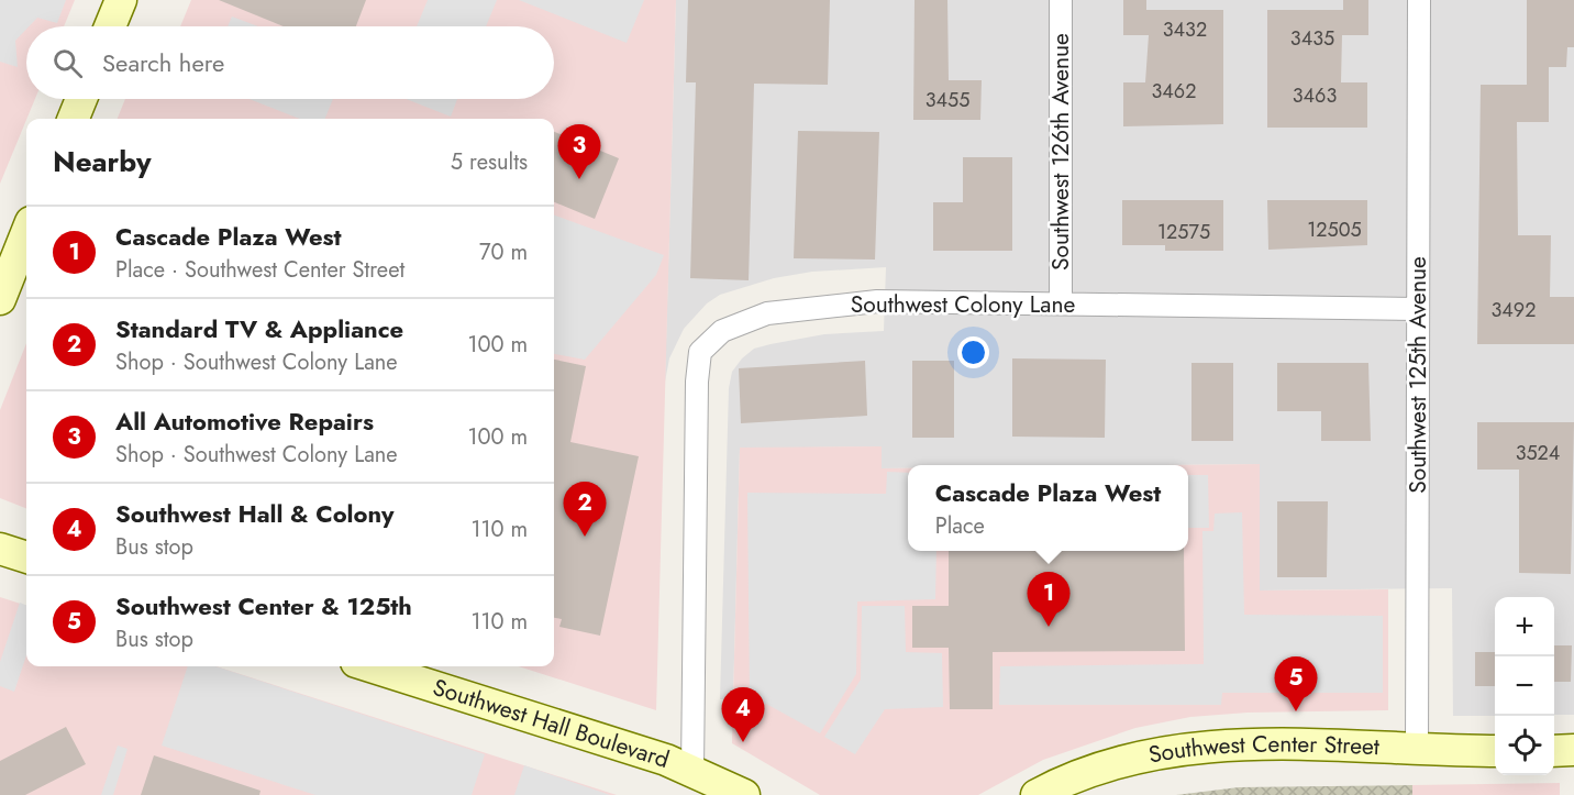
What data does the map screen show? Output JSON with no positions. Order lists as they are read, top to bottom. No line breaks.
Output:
{"streets":{"main road":["Southwest Hall Boulevard","Southwest Center Street"],"street":["Southwest 126th Avenue","Southwest Colony Lane","Southwest 125th Avenue"]},"crossings":[["Southwest 126th Avenue","Southwest Colony Lane"],["Southwest Colony Lane","Southwest 125th Avenue"],["Southwest Colony Lane","Southwest Hall Boulevard"],["Southwest 125th Avenue","Southwest Center Street"]],"house_numbers":["3432","3435","3462","3463","3455","12505","12575","3492","3524"],"page":{"search":"Search here","heading":["Nearby","5 results"],"pins":["3","2","1","5","4"],"list":[{"mark":"1","name":"Cascade Plaza West","note":"Place · Southwest Center Street","value":"70 m"},{"mark":"2","name":"Standard TV & Appliance","note":"Shop · Southwest Colony Lane","value":"100 m"},{"mark":"3","name":"All Automotive Repairs","note":"Shop · Southwest Colony Lane","value":"100 m"},{"mark":"4","name":"Southwest Hall & Colony","note":"Bus stop","value":"110 m"},{"mark":"5","name":"Southwest Center & 125th","note":"Bus stop","value":"110 m"}],"popup":["Cascade Plaza West","Place"],"map_buttons":["+","−"]}}
